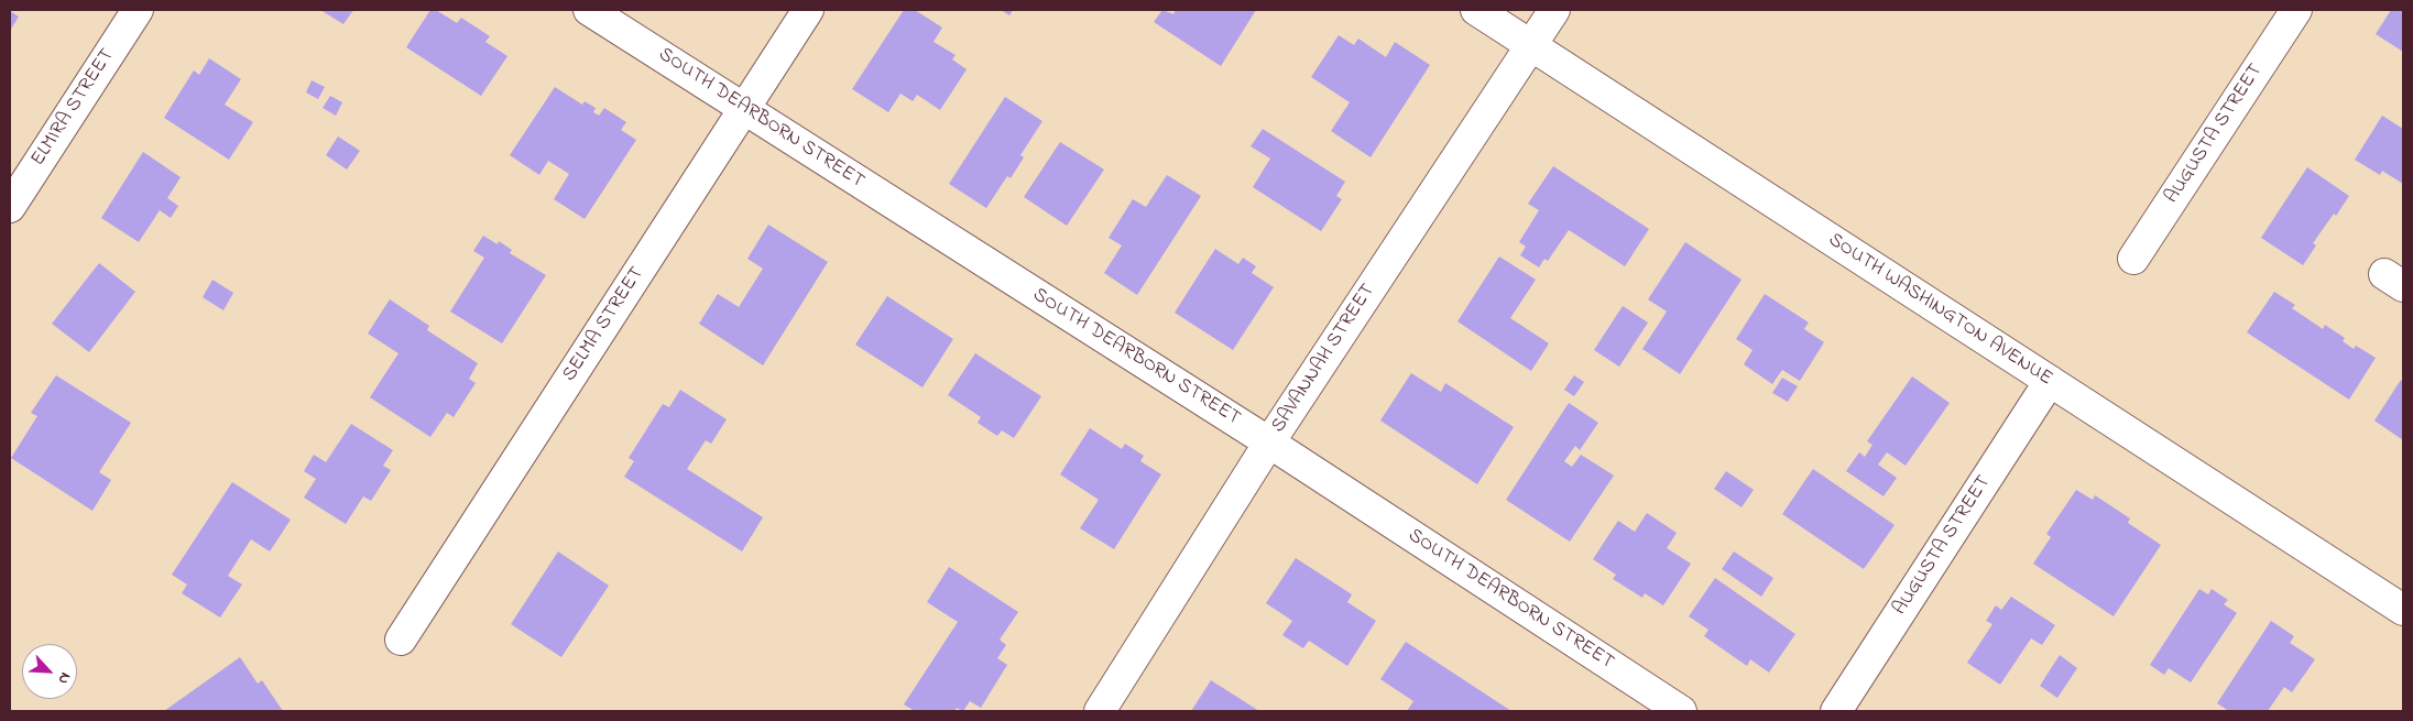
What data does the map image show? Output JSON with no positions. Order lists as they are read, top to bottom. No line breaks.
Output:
{"streets":{"street":["ELMIRA STREET","SOUTH DEARBORN STREET","AUGUSTA STREET","SOUTH WASHINGTON AVENUE","SELMA STREET","SAVANNAH STREET"]},"crossings":[["SOUTH DEARBORN STREET","SELMA STREET"],["SOUTH DEARBORN STREET","SAVANNAH STREET"],["AUGUSTA STREET","SOUTH WASHINGTON AVENUE"],["SOUTH WASHINGTON AVENUE","SAVANNAH STREET"]],"north":"bottom right"}
